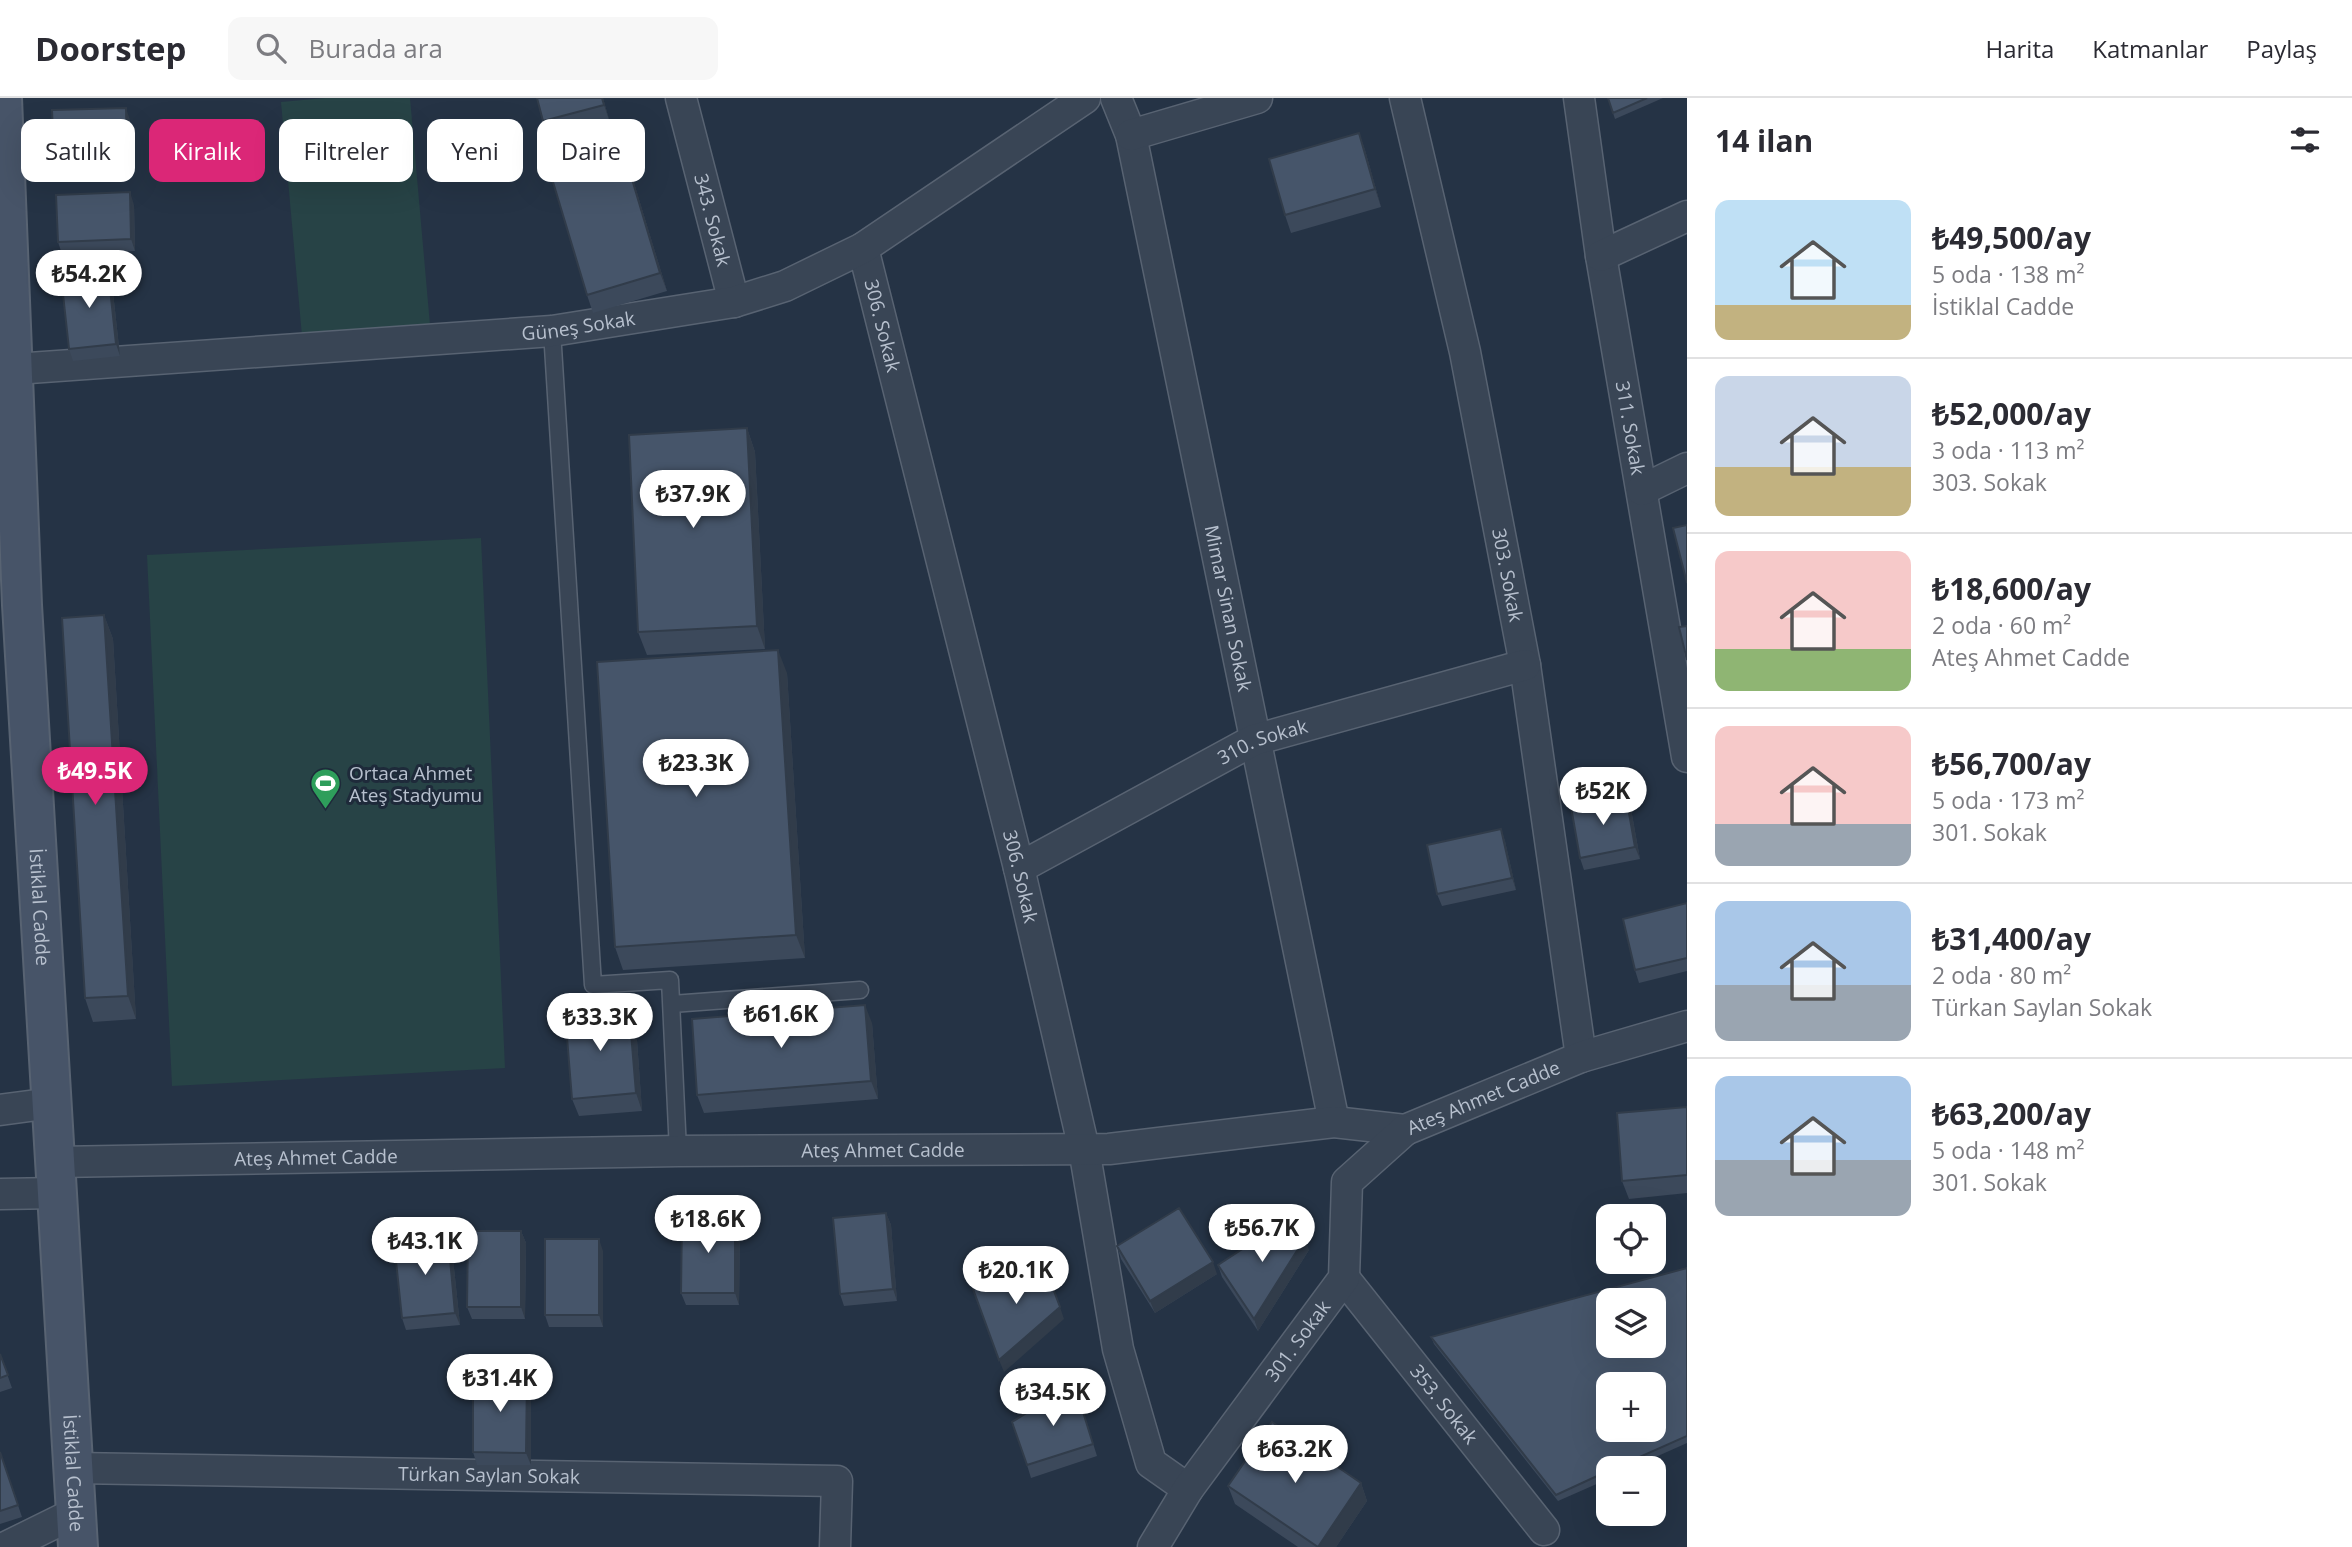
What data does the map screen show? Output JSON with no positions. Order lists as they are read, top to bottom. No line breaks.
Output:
{"streets":{"street":["343. Sokak","Güneş Sokak","306. Sokak","311. Sokak","303. Sokak","Mimar Sinan Sokak","310. Sokak","İstiklal Cadde","Ateş Ahmet Cadde","301. Sokak","353. Sokak","Türkan Saylan Sokak"]},"crossings":[["343. Sokak","Güneş Sokak"],["Güneş Sokak","306. Sokak"],["Güneş Sokak","İstiklal Cadde"],["306. Sokak","310. Sokak"],["306. Sokak","Ateş Ahmet Cadde"],["306. Sokak","301. Sokak"],["303. Sokak","310. Sokak"],["303. Sokak","Ateş Ahmet Cadde"],["Mimar Sinan Sokak","310. Sokak"],["Mimar Sinan Sokak","Ateş Ahmet Cadde"],["İstiklal Cadde","Ateş Ahmet Cadde"],["İstiklal Cadde","Türkan Saylan Sokak"],["301. Sokak","353. Sokak"]],"places":{"sports":["Ortaca Ahmet Ateş Stadyumu"]},"page":{"header":"Doorstep","search":"Burada ara","nav":["Harita","Katmanlar","Paylaş"],"heading":"14 ilan","chip":["Satılık","Kiralık","Filtreler","Yeni","Daire"],"list":[{"name":"₺49,500/ay","note":"5 oda · 138 m² · İstiklal Cadde"},{"name":"₺52,000/ay","note":"3 oda · 113 m² · 303. Sokak"},{"name":"₺18,600/ay","note":"2 oda · 60 m² · Ateş Ahmet Cadde"},{"name":"₺56,700/ay","note":"5 oda · 173 m² · 301. Sokak"},{"name":"₺31,400/ay","note":"2 oda · 80 m² · Türkan Saylan Sokak"},{"name":"₺63,200/ay","note":"5 oda · 148 m² · 301. Sokak"}],"price":["₺54.2K","₺37.9K","₺23.3K","₺49.5K","₺52K","₺61.6K","₺33.3K","₺18.6K","₺56.7K","₺43.1K","₺20.1K","₺31.4K","₺34.5K","₺63.2K"],"map_buttons":["+","−"]}}
